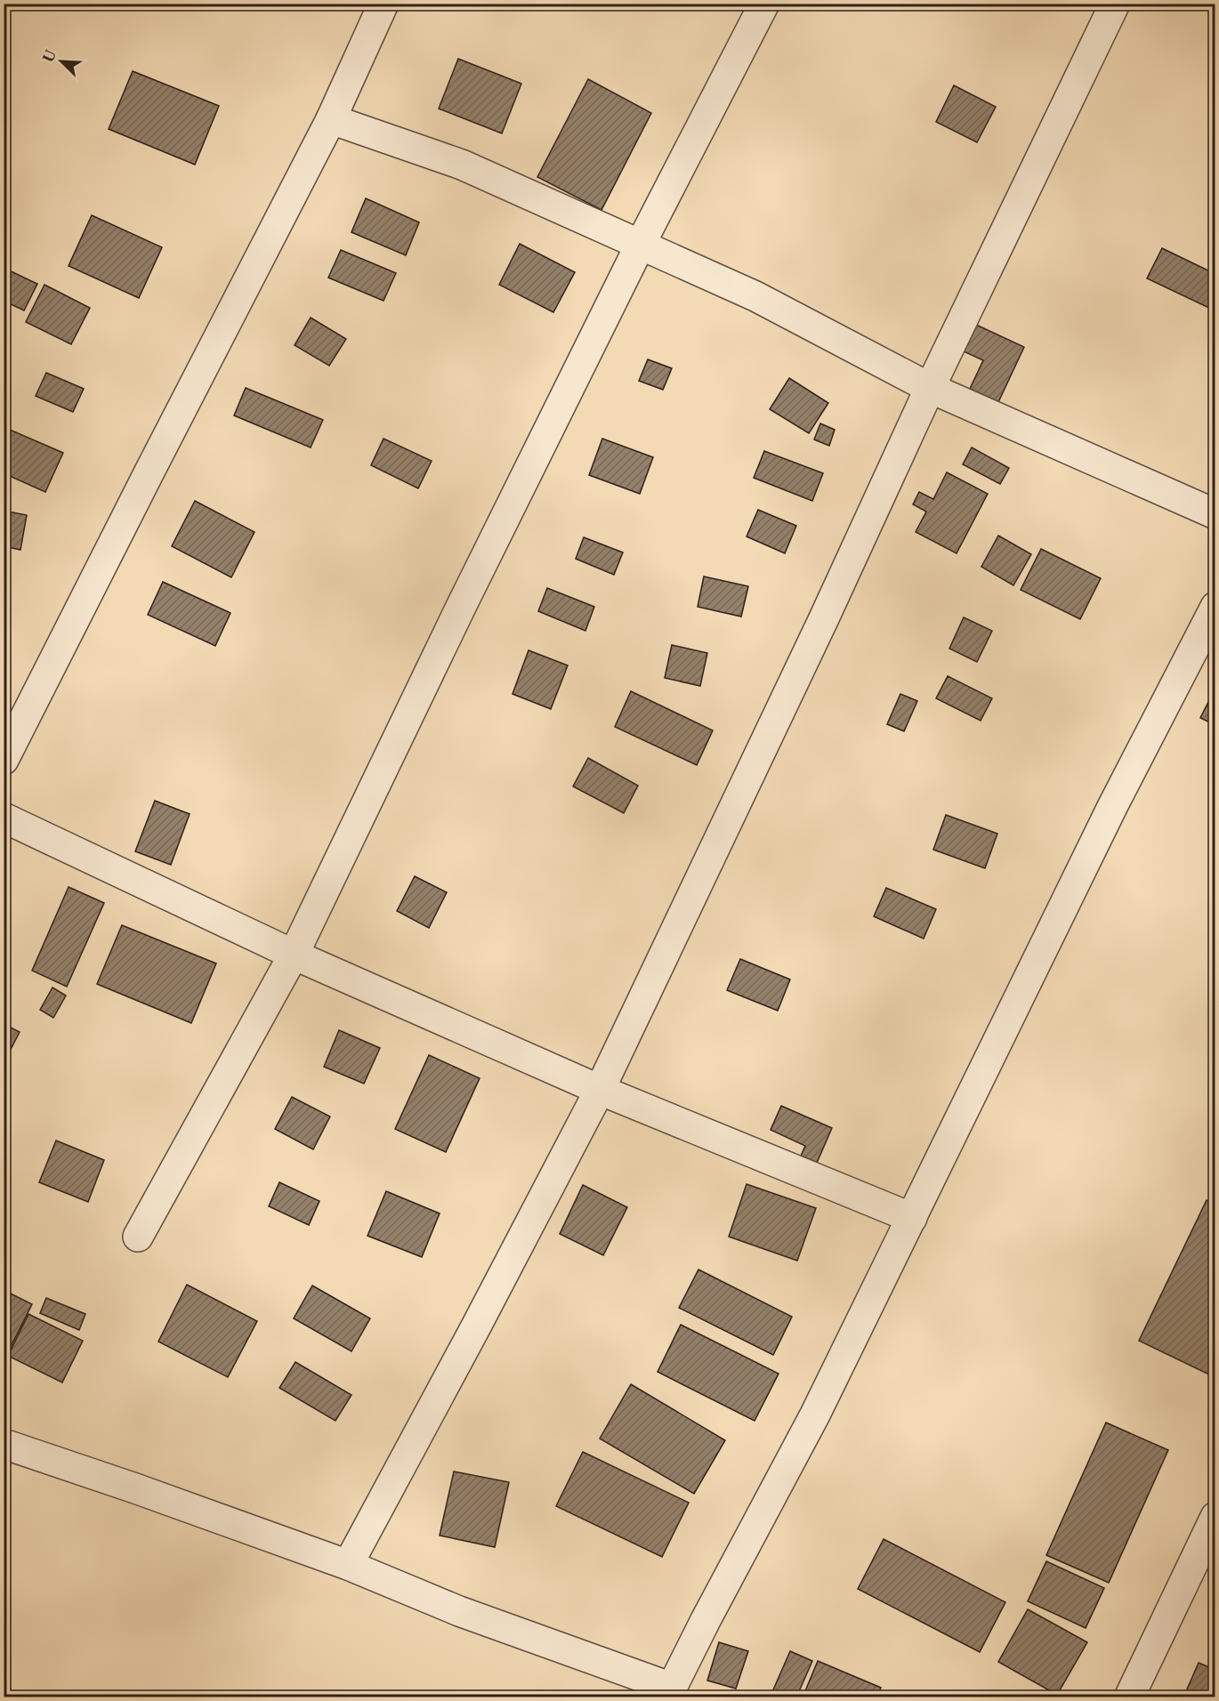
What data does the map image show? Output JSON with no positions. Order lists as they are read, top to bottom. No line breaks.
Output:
{"north":"top left"}
